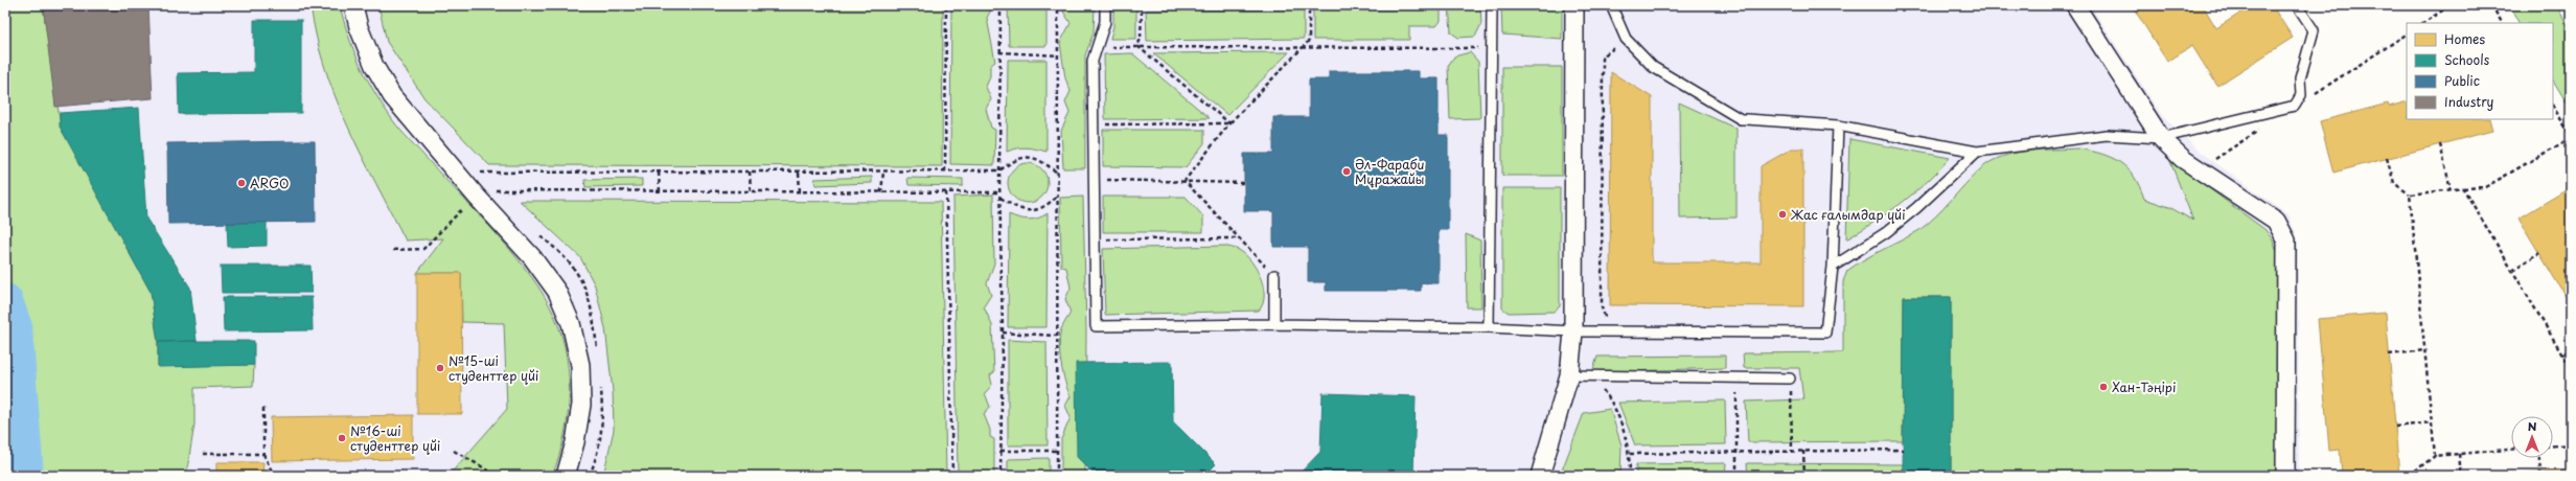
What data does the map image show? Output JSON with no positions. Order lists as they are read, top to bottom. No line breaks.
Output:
{"places":["Әл-Фараби Мұражайы","ARGO","Жас ғалымдар үйі","№15-ші студенттер үйі","Хан-Тәңірі","№16-ші студенттер үйі"],"legend":["Homes","Schools","Public","Industry"],"north":"top"}
